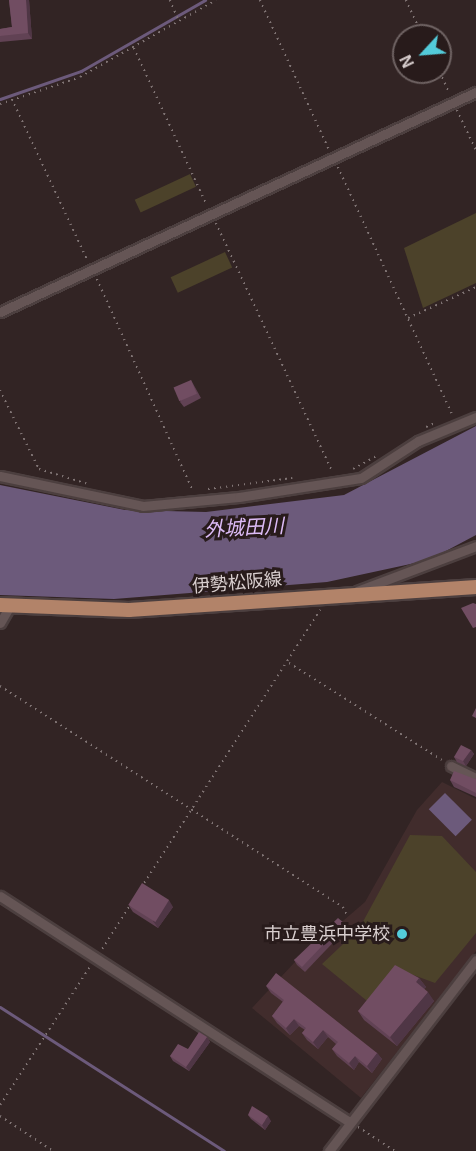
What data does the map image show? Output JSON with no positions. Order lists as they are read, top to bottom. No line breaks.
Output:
{"streets":{"main road":["伊勢松阪線"]},"water":["外城田川"],"places":["市立豊浜中学校"],"north":"bottom left"}
